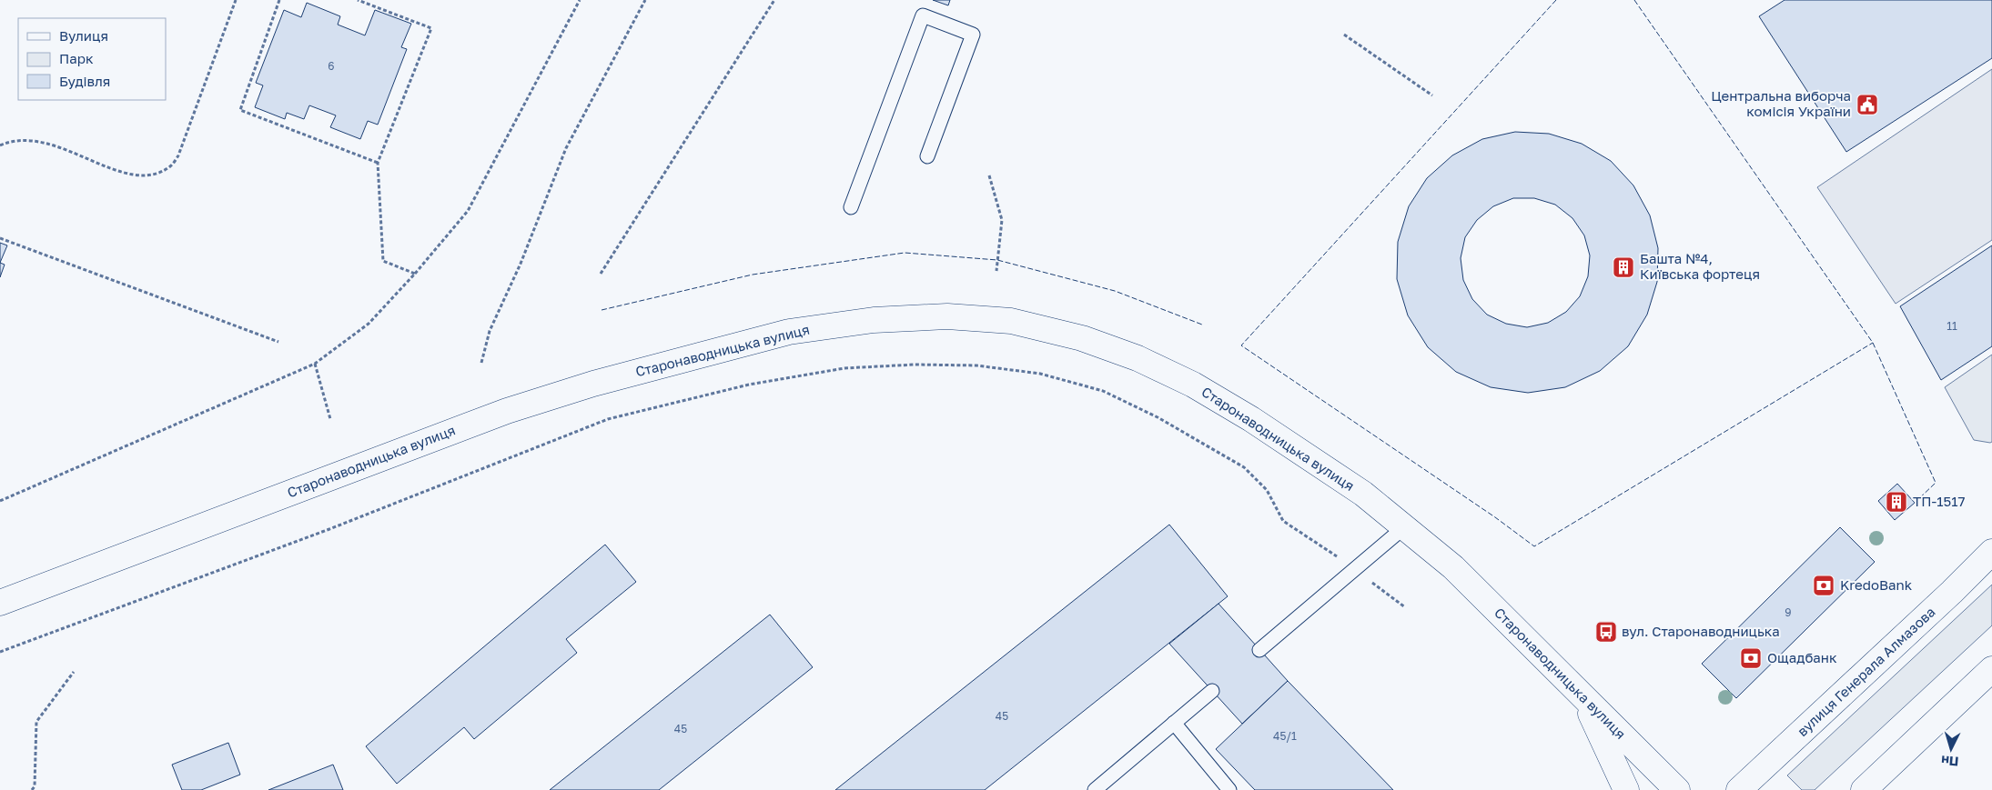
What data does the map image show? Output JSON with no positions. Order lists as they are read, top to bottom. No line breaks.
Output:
{"streets":{"main road":["Старонаводницька вулиця","вулиця Генерала Алмазова"]},"places":{"public building":["Центральна виборча комісія України"],"building":["Башта №4, Київська фортеця","ТП-1517"],"bank":["KredoBank","Ощадбанк"],"bus stop":["вул. Старонаводницька"]},"house_numbers":["6","11","9","45","45","45/1"],"legend":["Вулиця","Парк","Будівля"],"north":"bottom"}
